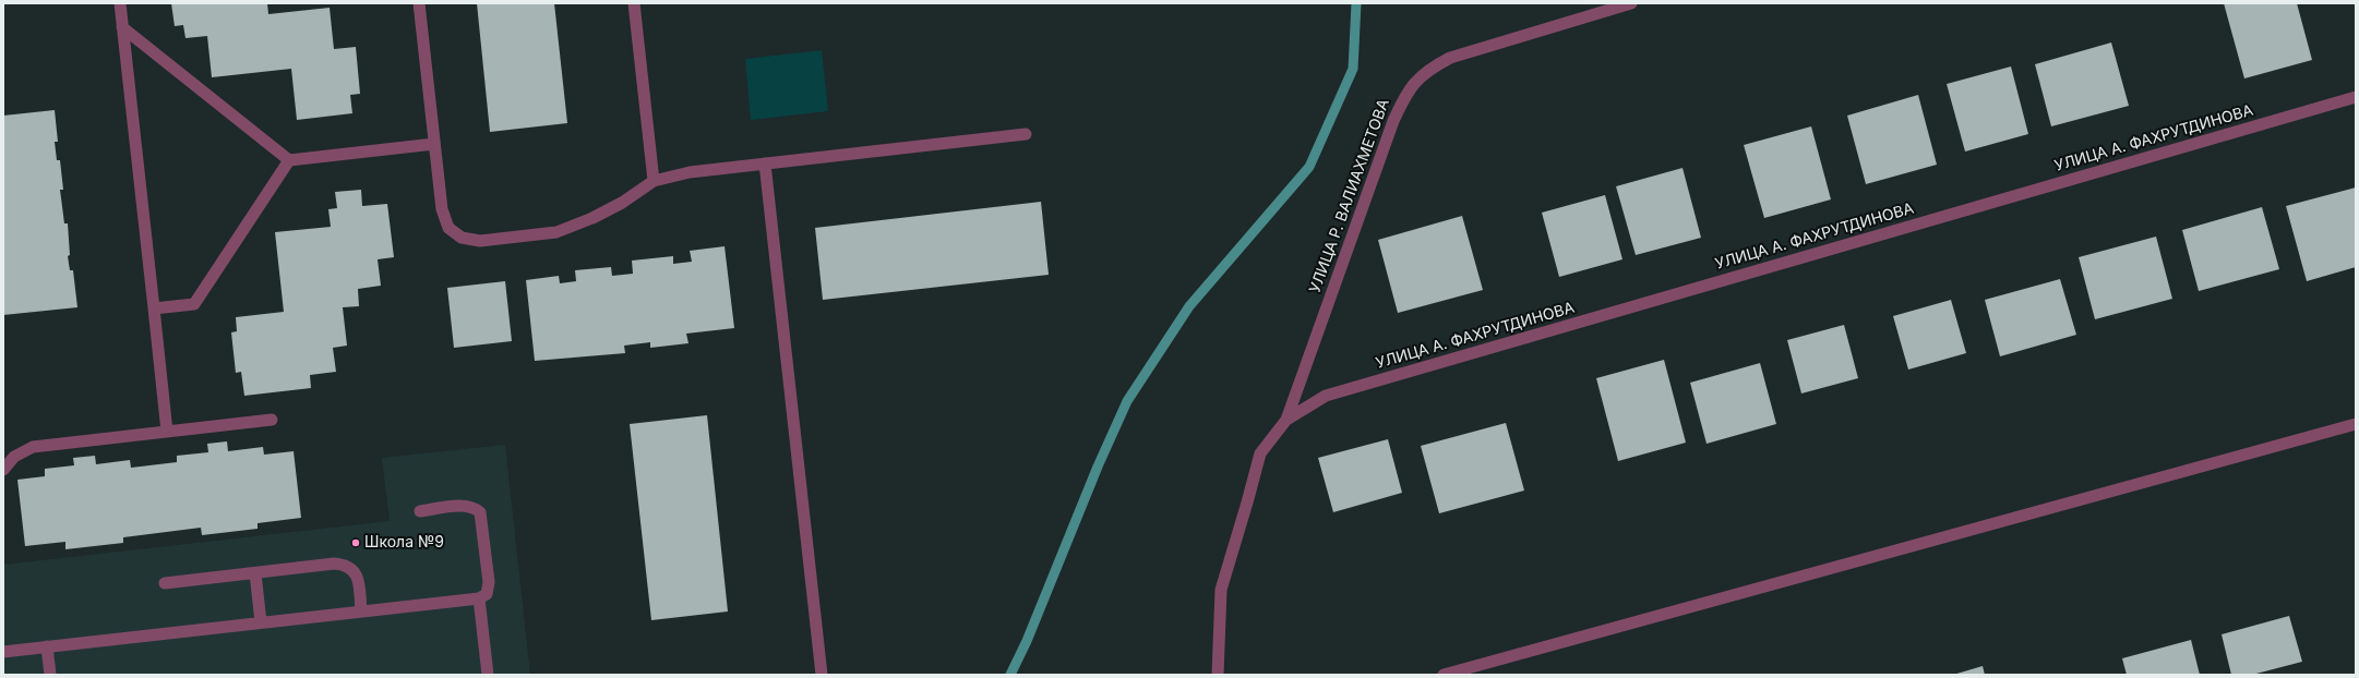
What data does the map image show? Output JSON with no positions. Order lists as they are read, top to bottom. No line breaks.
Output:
{"streets":{"street":["УЛИЦА А. ФАХРУТДИНОВА","УЛИЦА Р. ВАЛИАХМЕТОВА"]},"crossings":[["УЛИЦА А. ФАХРУТДИНОВА","УЛИЦА Р. ВАЛИАХМЕТОВА"]],"places":["Школа №9"]}
